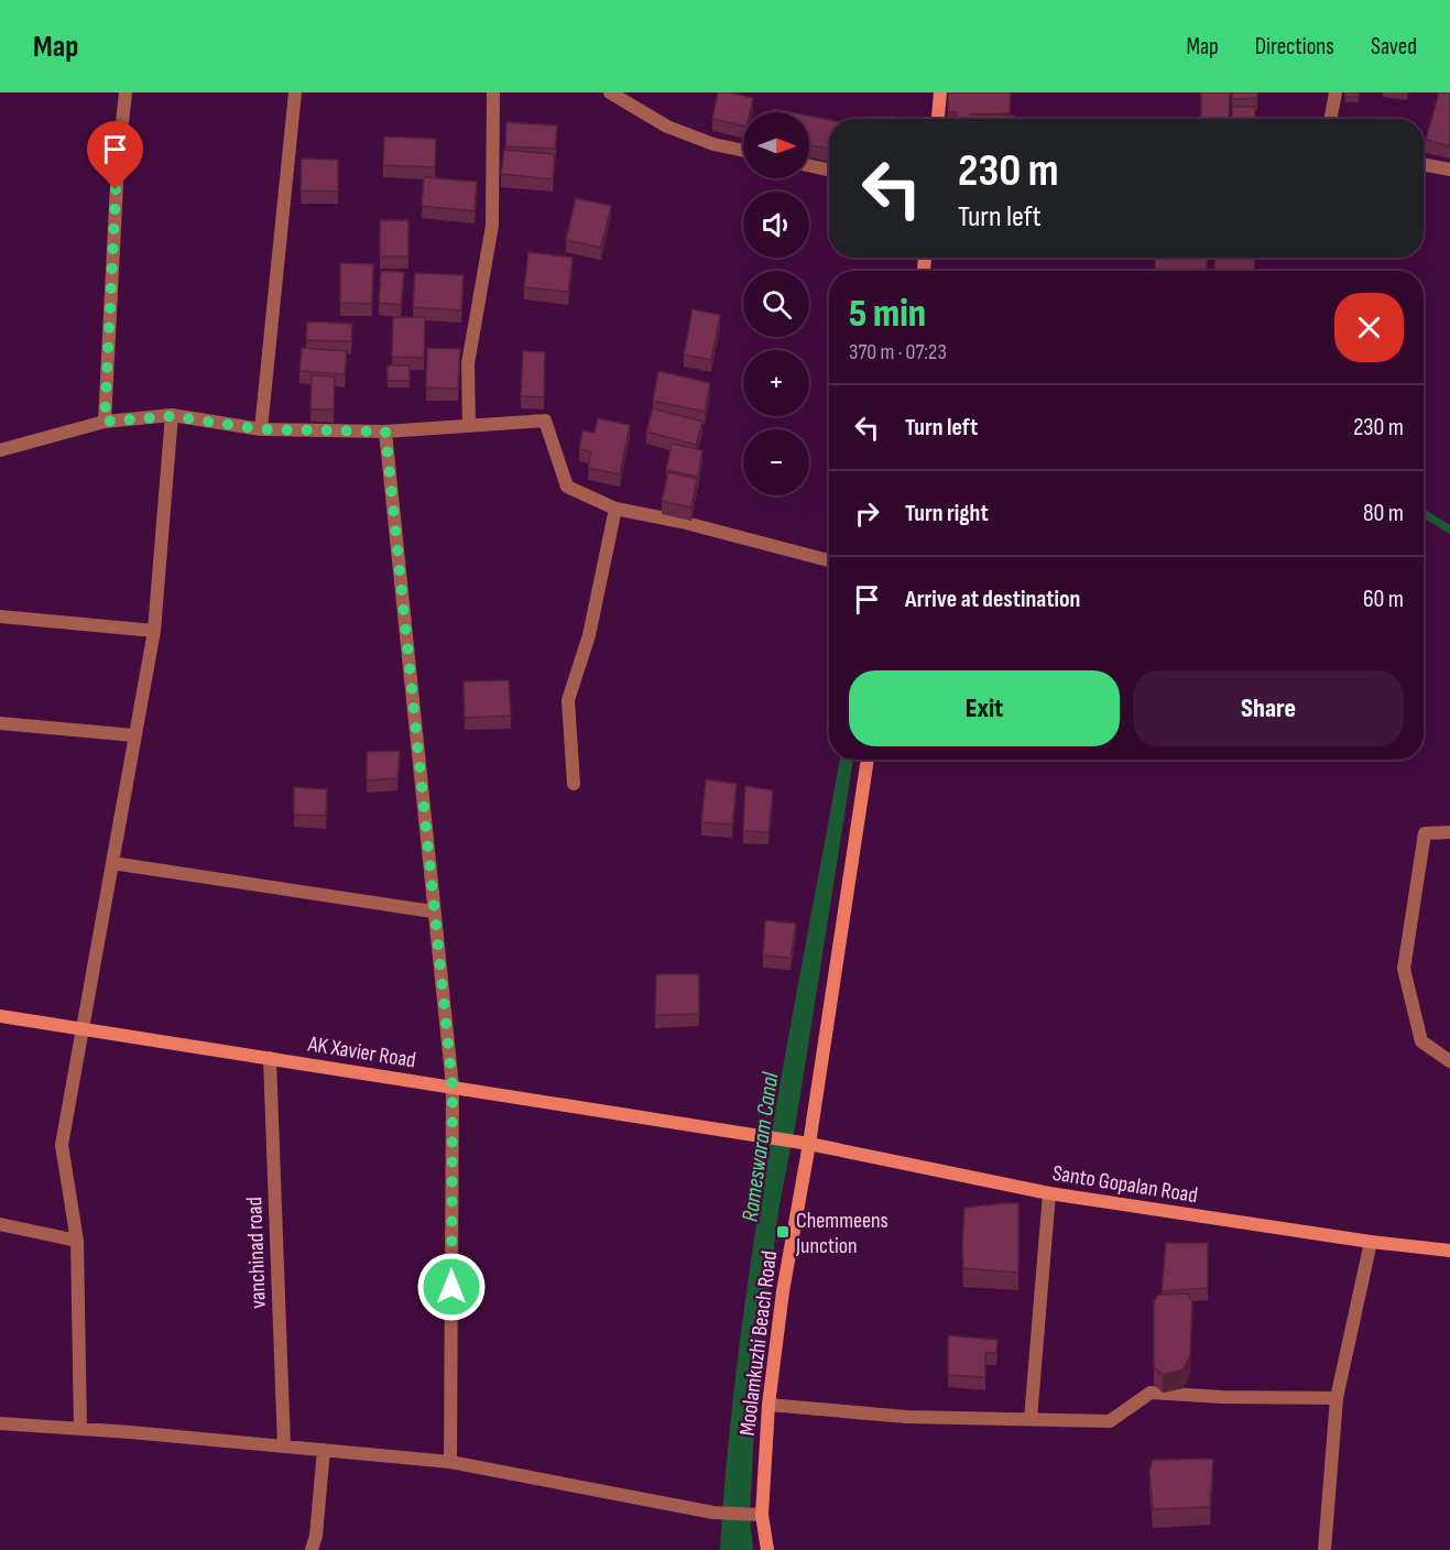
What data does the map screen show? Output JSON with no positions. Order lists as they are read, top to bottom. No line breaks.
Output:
{"streets":{"main road":["AK Xavier Road","Santo Gopalan Road","Moolamkuzhi Beach Road"],"street":["vanchinad road"]},"crossings":[["AK Xavier Road","Santo Gopalan Road"],["AK Xavier Road","vanchinad road"],["AK Xavier Road","Moolamkuzhi Beach Road"],["Santo Gopalan Road","Moolamkuzhi Beach Road"]],"water":["Rameswaram Canal"],"places":{"transit":["Chemmeens Junction"]},"north":"right","page":{"header":"Map","nav":["Map","Directions","Saved"],"map_buttons":["+","−"],"turn":["230 m","Turn left"],"heading":["5 min","370 m · 07:23"],"list":[{"name":"Turn left","value":"230 m"},{"name":"Turn right","value":"80 m"},{"name":"Arrive at destination","value":"60 m"}],"buttons":["Exit","Share"]}}
